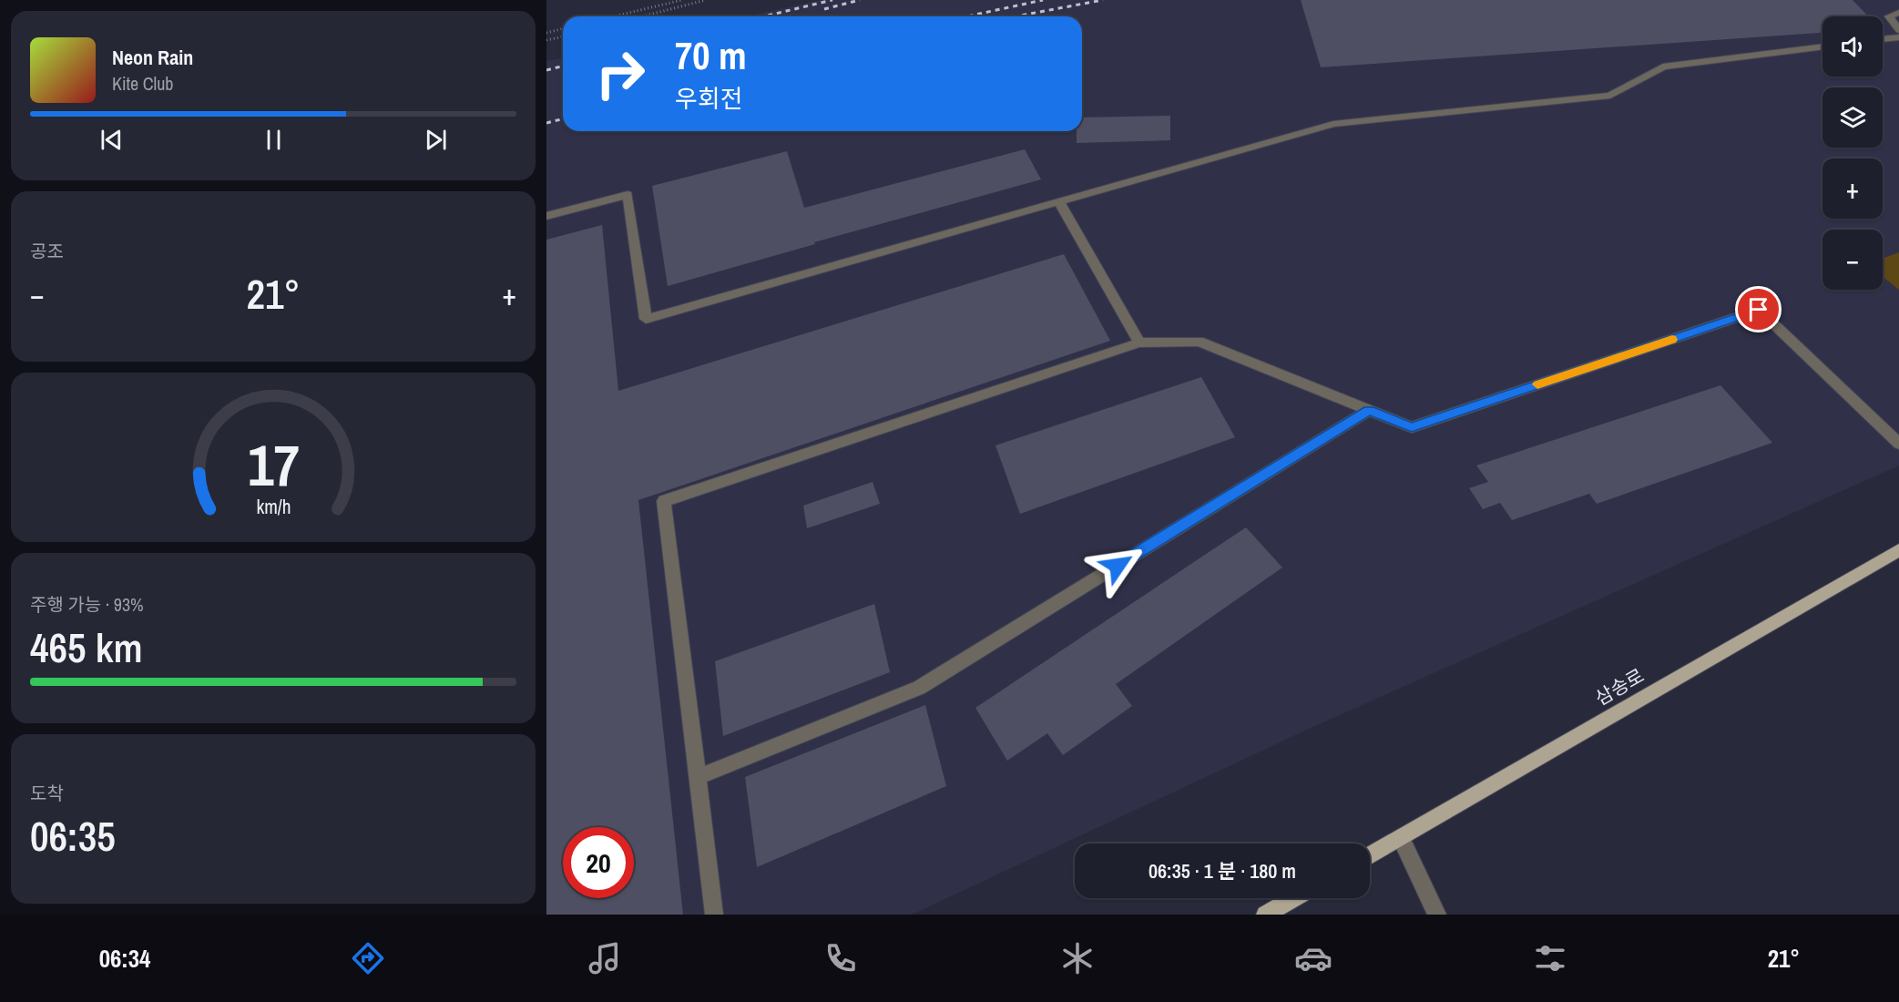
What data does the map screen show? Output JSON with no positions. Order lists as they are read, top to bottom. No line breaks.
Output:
{"streets":{"main road":["삼송로"]},"page":{"map_buttons":["+","−"],"turn":["70 m","우회전"],"song":["Neon Rain","Kite Club"],"tile":["공조",["주행 가능 · 93%","465 km"],["도착","06:35"]],"heat":["−","21°","+"],"limit":"20","trip":"06:35 · 1 분 · 180 m","tabs":["06:34","21°"],"gauge":["17","km/h"]}}
